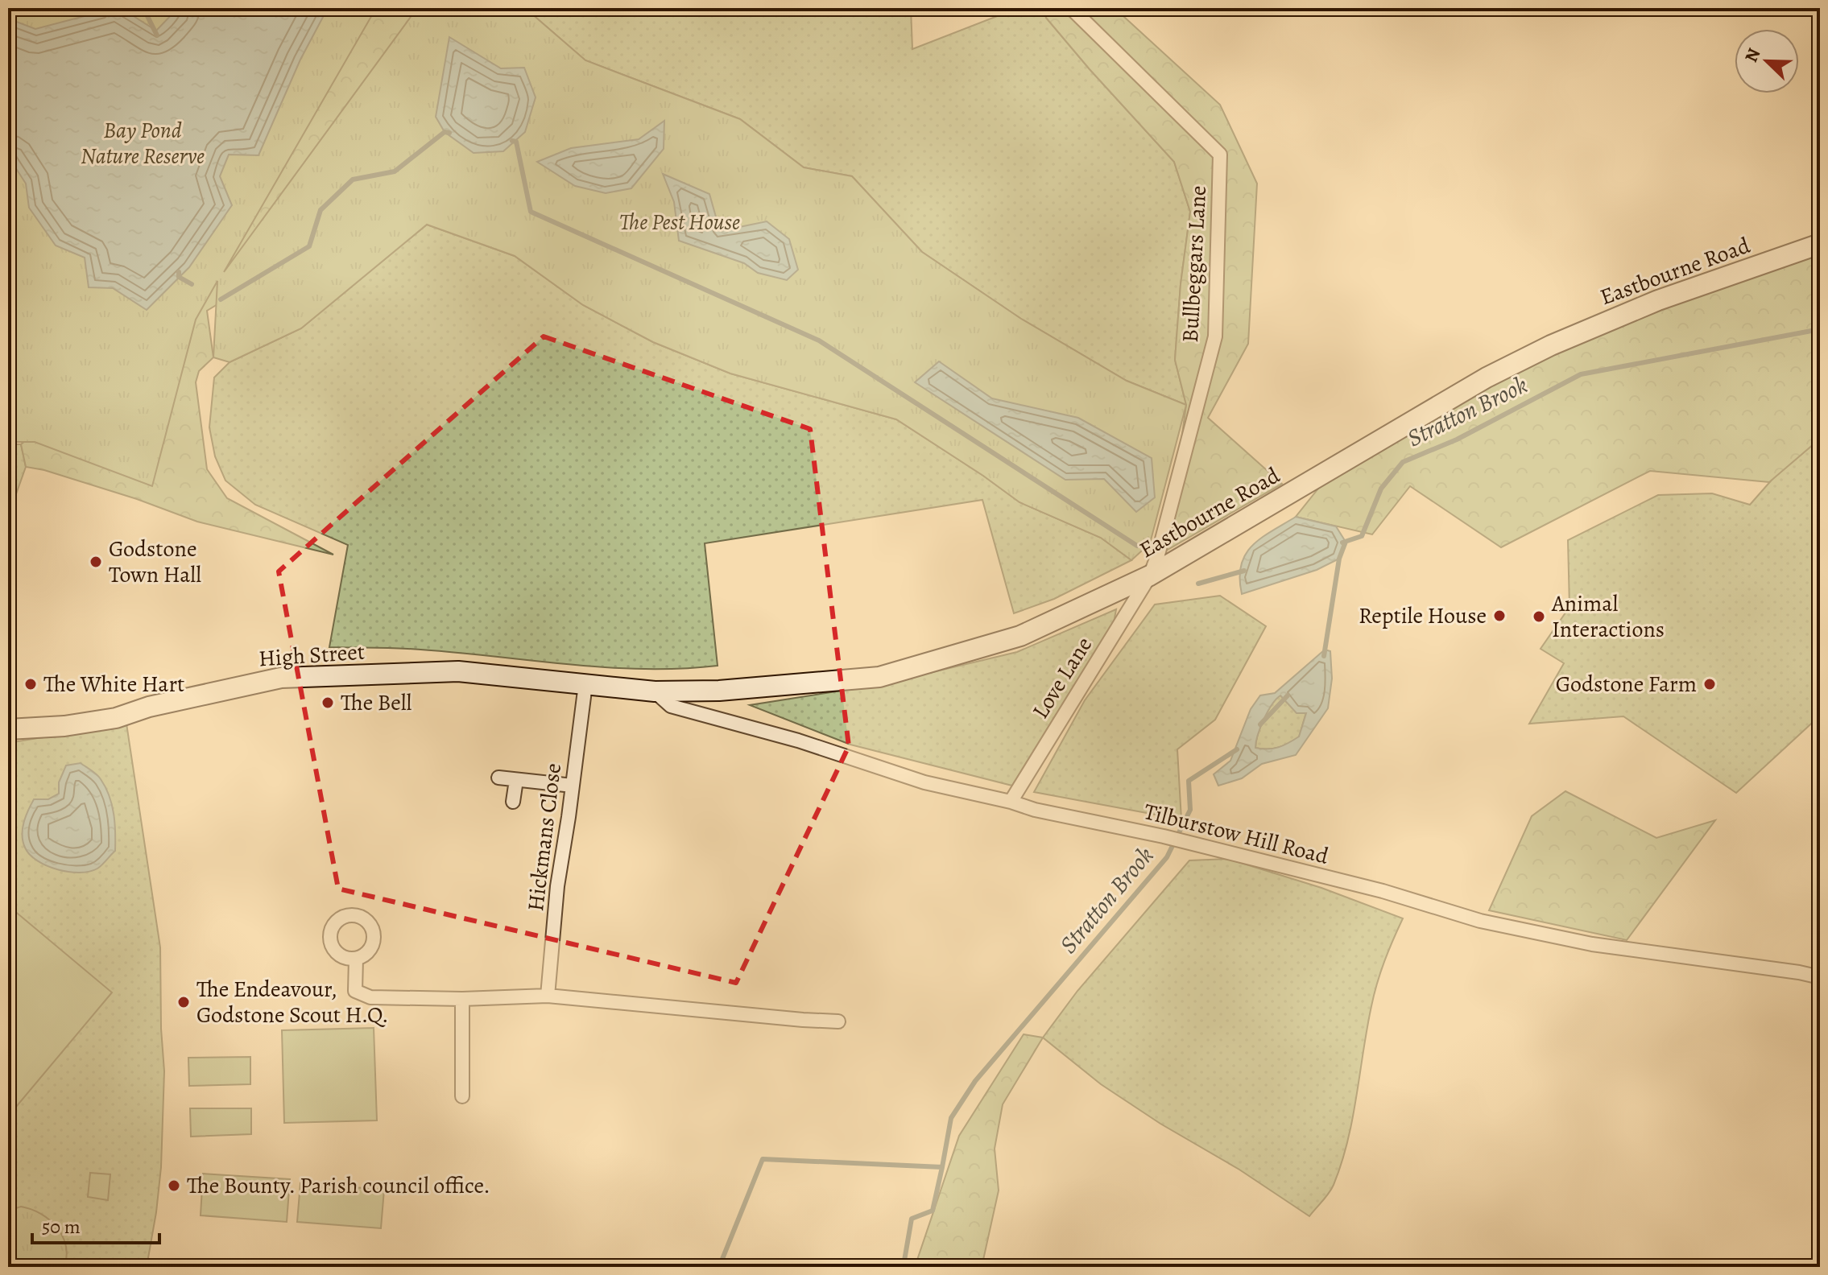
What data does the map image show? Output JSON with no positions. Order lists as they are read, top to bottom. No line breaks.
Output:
{"streets":{"main road":["Eastbourne Road","High Street"],"street":["Bullbeggars Lane","Love Lane","Tilburstow Hill Road","Hickmans Close"]},"crossings":[["Bullbeggars Lane","Eastbourne Road"],["Bullbeggars Lane","Love Lane"],["Eastbourne Road","High Street"],["Eastbourne Road","Love Lane"],["Eastbourne Road","Tilburstow Hill Road"],["Eastbourne Road","Hickmans Close"],["High Street","Hickmans Close"],["Love Lane","Tilburstow Hill Road"]],"water":["Stratton Brook"],"parks":["Bay Pond Nature Reserve","The Pest House"],"places":["Godstone Town Hall","Reptile House","Animal Interactions","The White Hart","Godstone Farm","The Bell","The Endeavour, Godstone Scout H.Q.","The Bounty. Parish council office."],"scale_bar":"50 m","north":"top left"}
